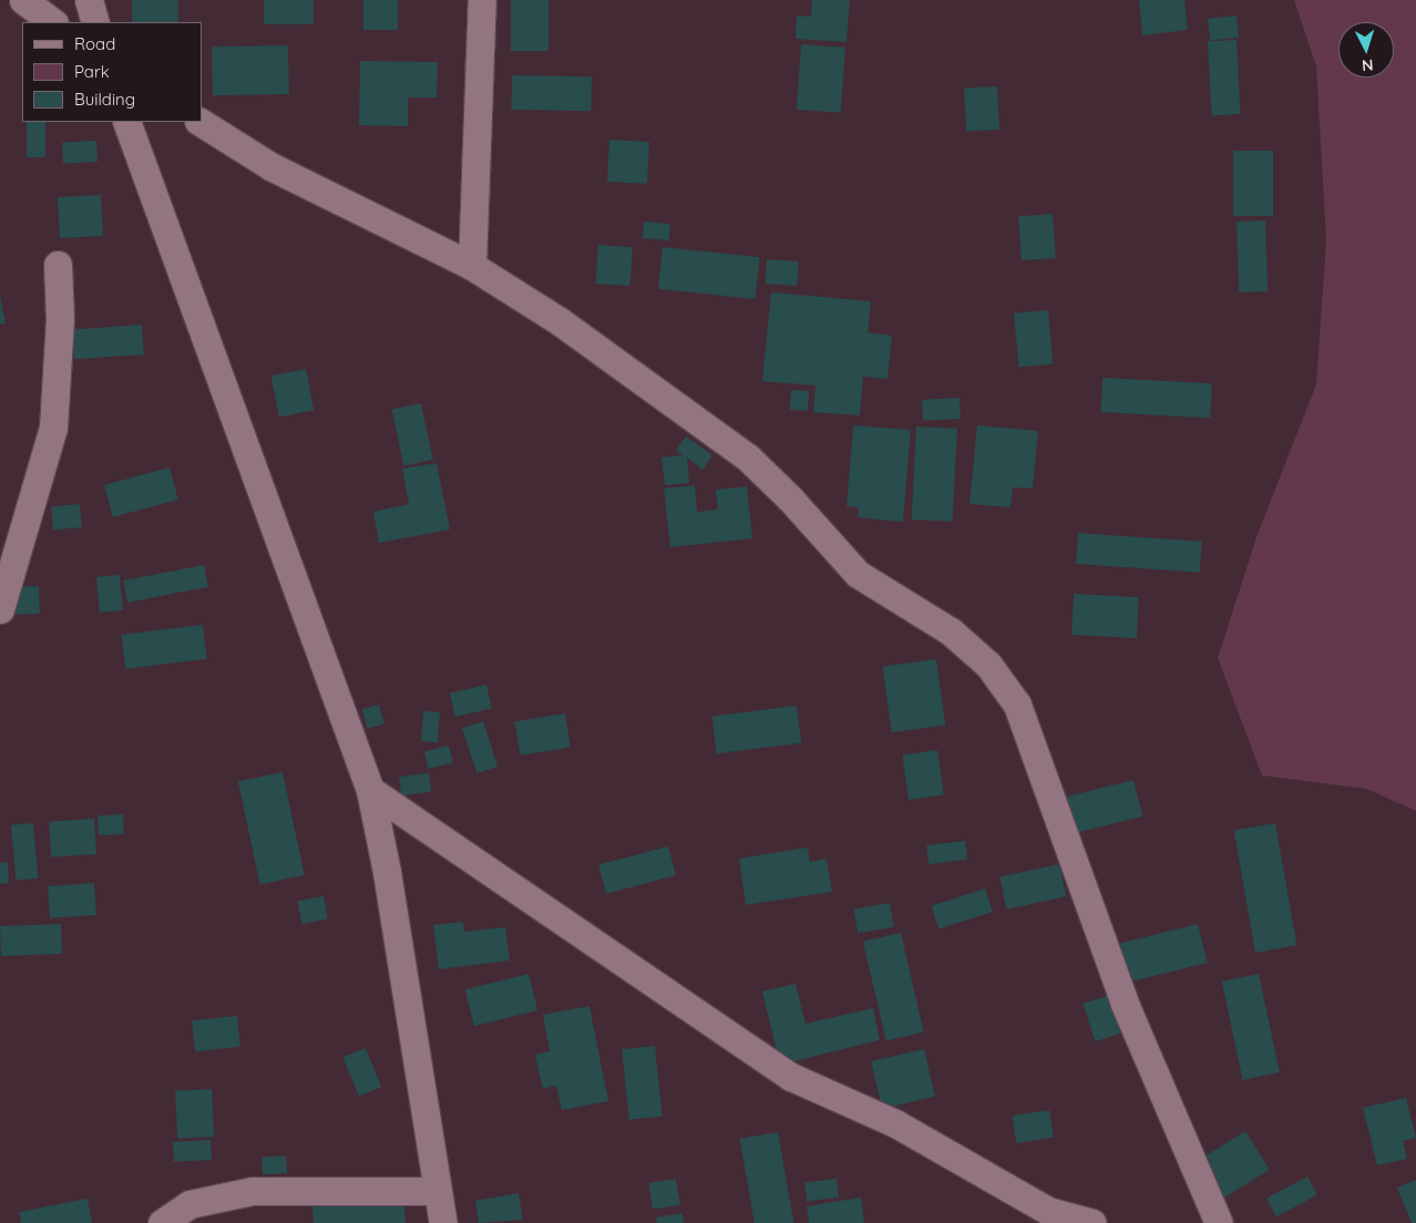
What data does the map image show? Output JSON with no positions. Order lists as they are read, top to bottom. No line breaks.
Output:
{"legend":["Road","Park","Building"],"north":"bottom"}
